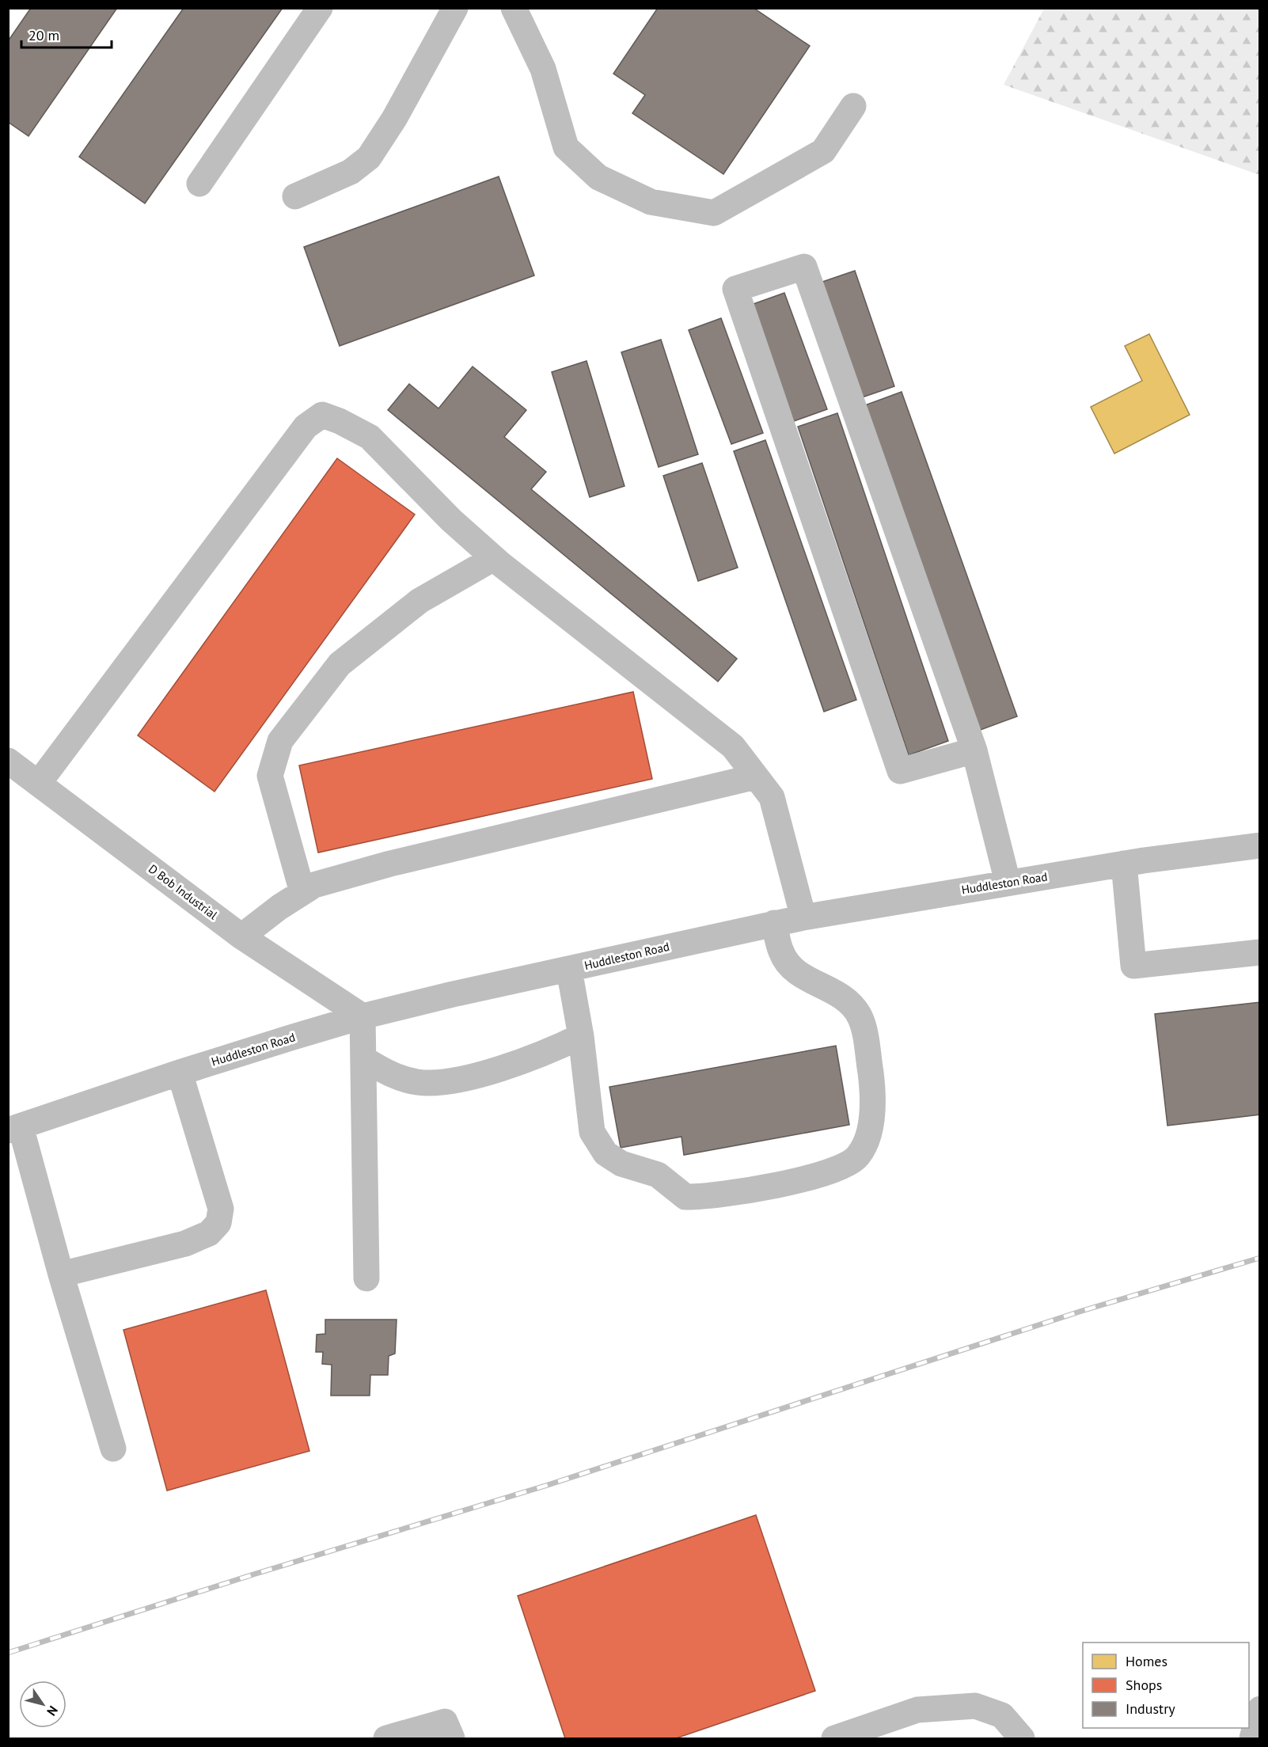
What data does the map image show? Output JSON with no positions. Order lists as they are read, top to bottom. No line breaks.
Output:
{"streets":{"street":["Huddleston Road","D Bob Industrial"]},"crossings":[["Huddleston Road","D Bob Industrial"]],"legend":["Homes","Shops","Industry"],"scale_bar":"20 m","north":"bottom right"}
